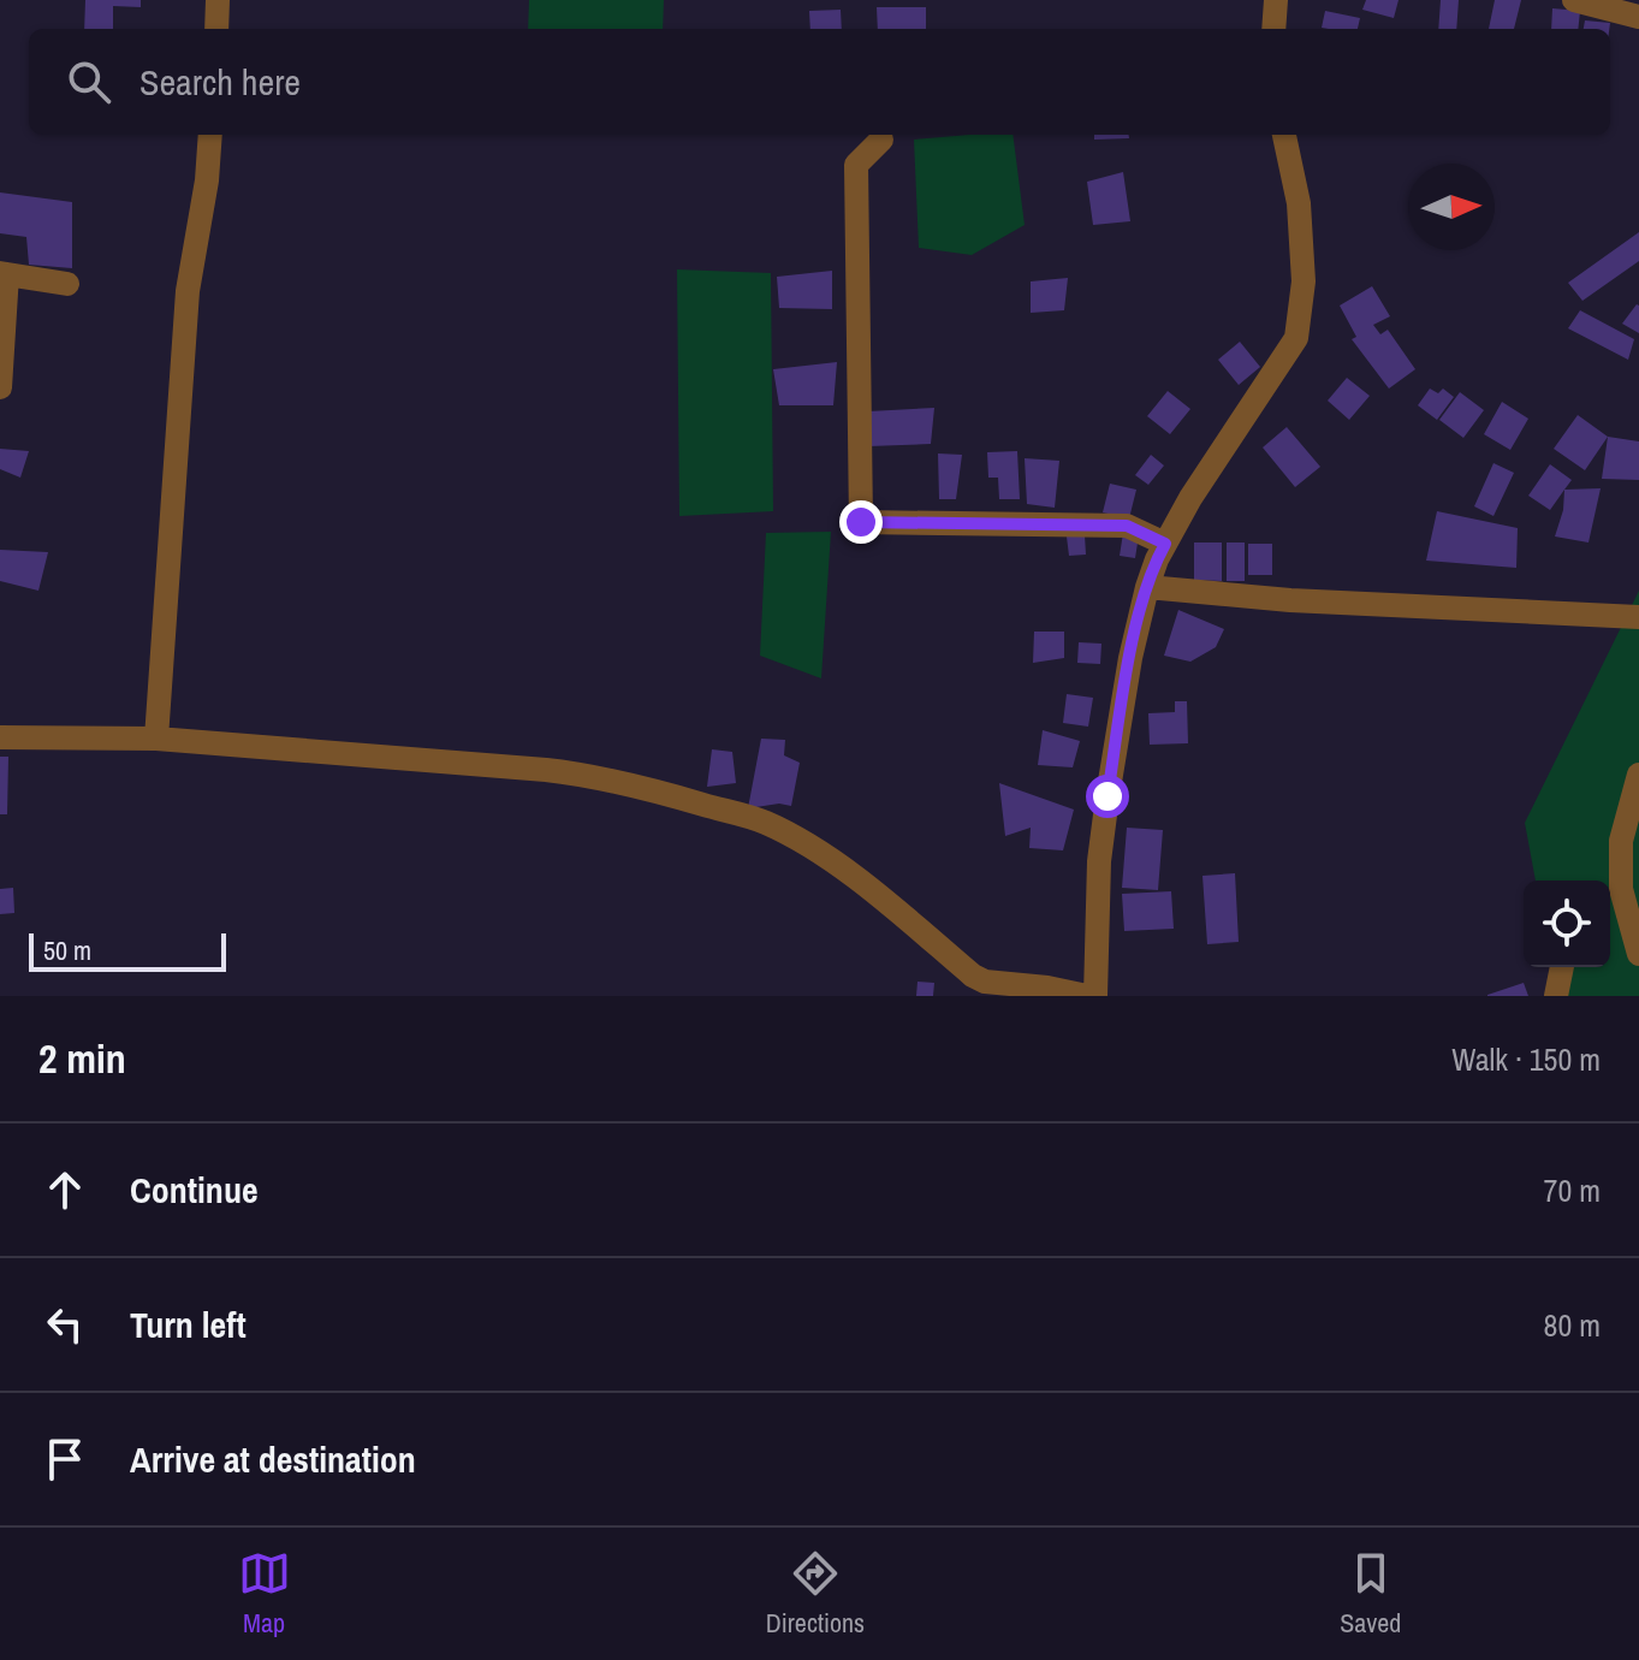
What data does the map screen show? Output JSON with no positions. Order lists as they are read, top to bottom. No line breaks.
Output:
{"scale_bar":"50 m","north":"right","page":{"search":"Search here","scale":"50 m","heading":["2 min","Walk · 150 m"],"list":[["Continue","70 m"],["Turn left","80 m"],"Arrive at destination"],"nav":["Map","Directions","Saved"]}}
